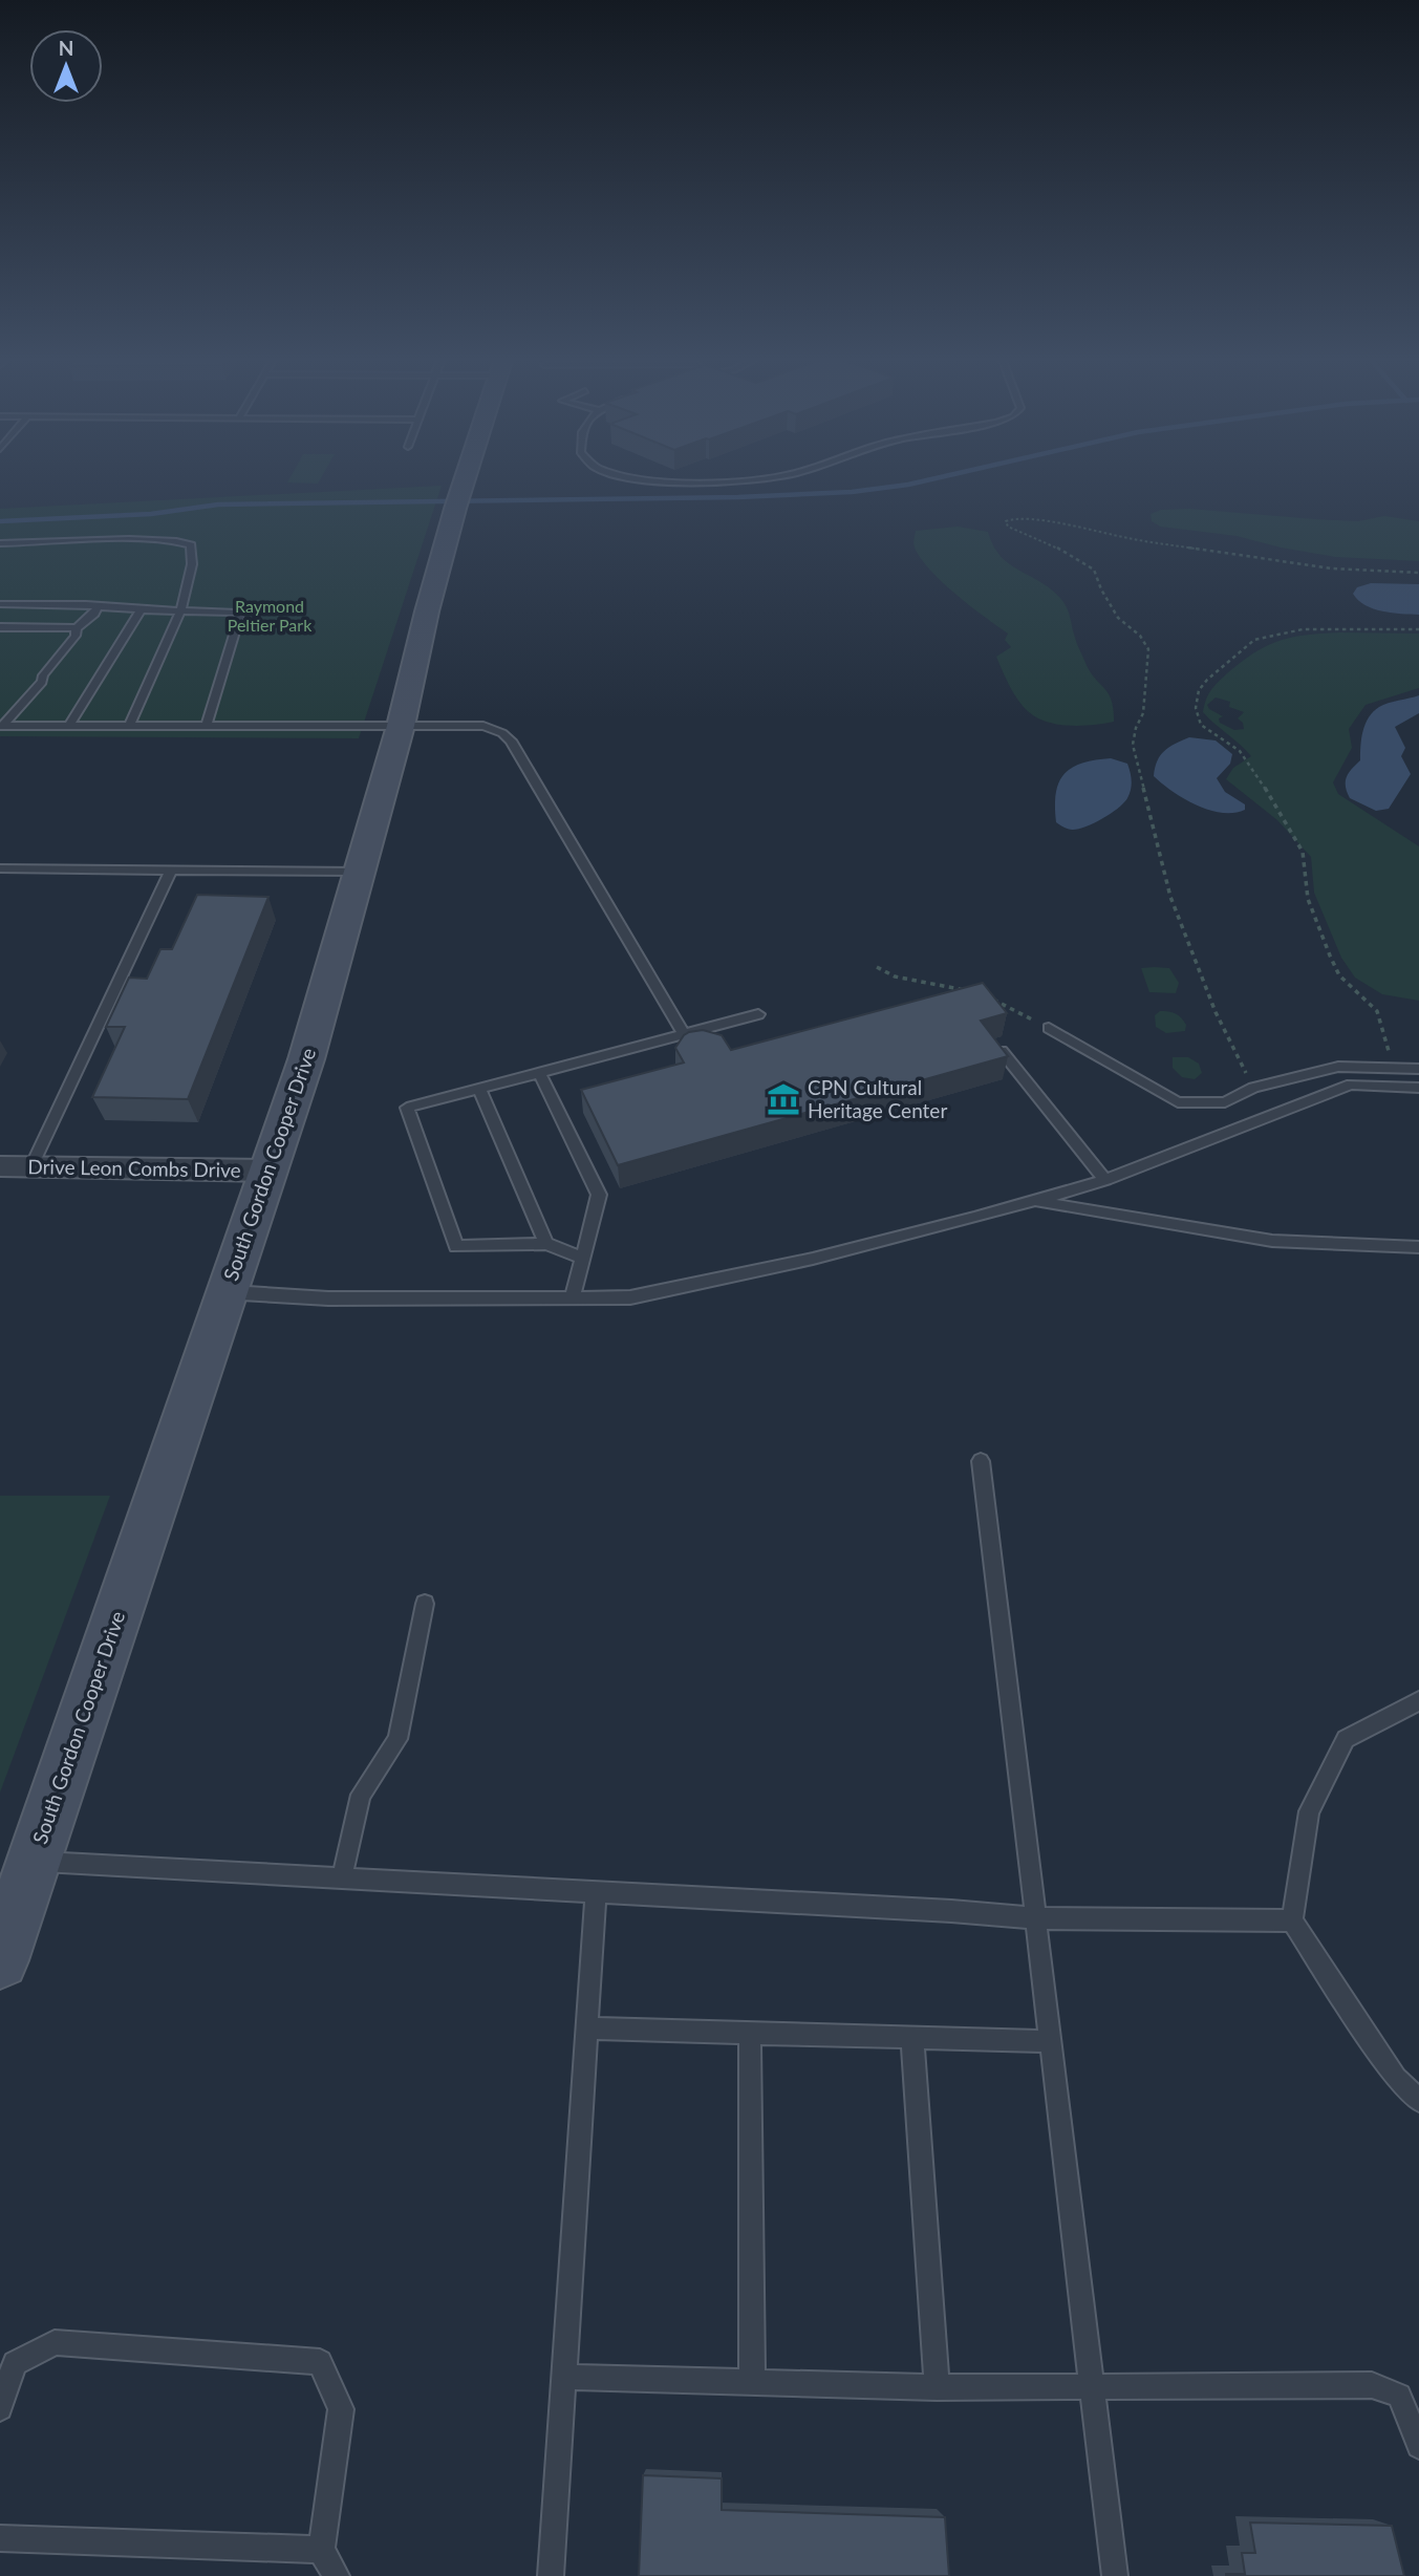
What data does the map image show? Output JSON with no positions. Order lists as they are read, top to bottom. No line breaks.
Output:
{"streets":{"main road":["South Gordon Cooper Drive"],"street":["Drive Leon Combs Drive"]},"crossings":[["South Gordon Cooper Drive","Drive Leon Combs Drive"]],"parks":["Raymond Peltier Park"],"places":{"museum":["CPN Cultural Heritage Center"]},"north":"top"}
